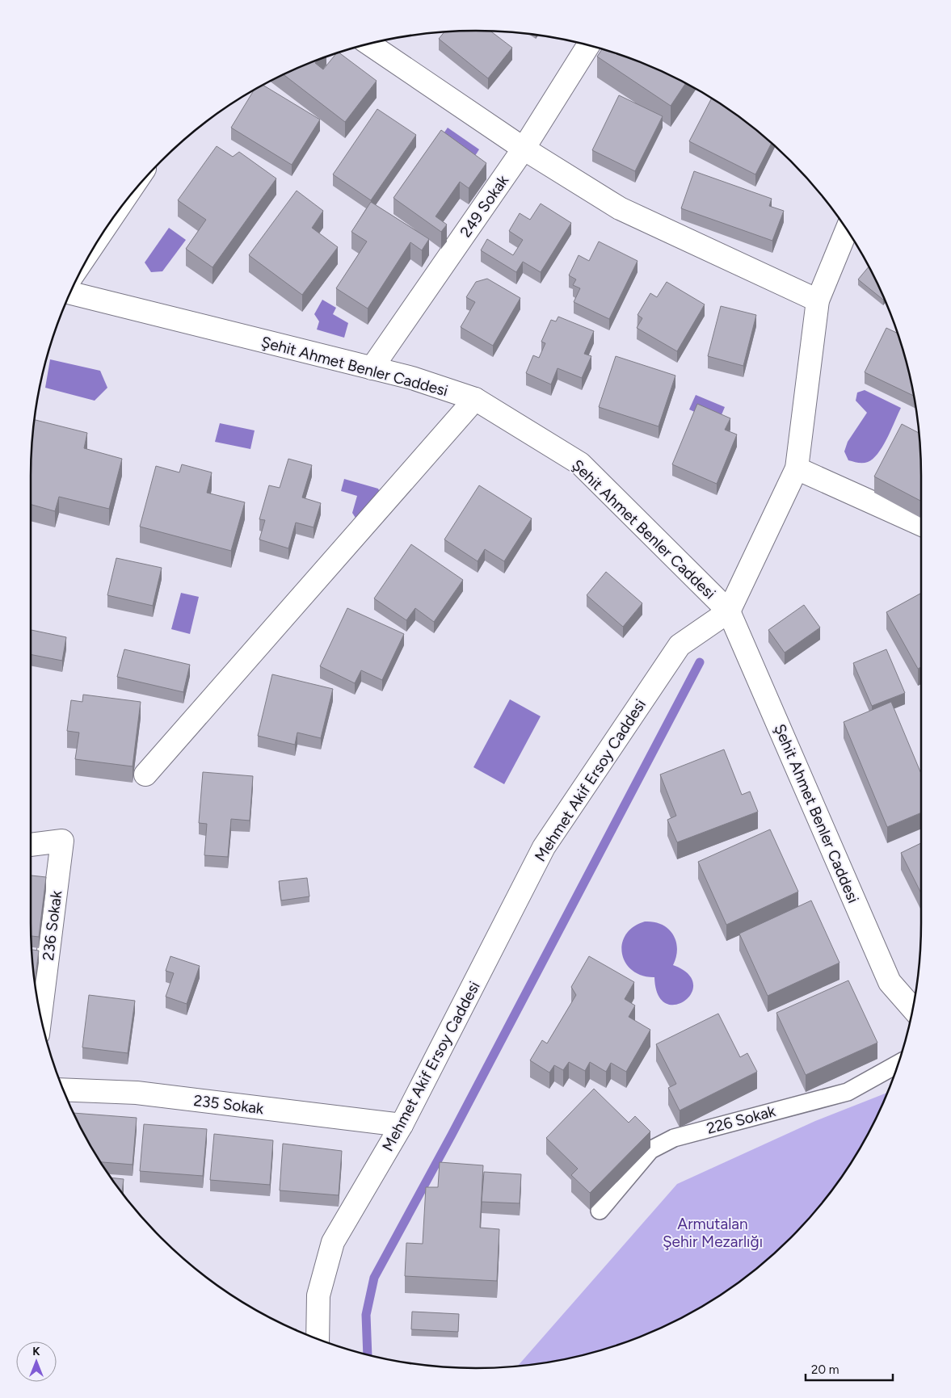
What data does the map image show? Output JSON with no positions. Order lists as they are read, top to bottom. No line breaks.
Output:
{"streets":{"street":["249 Sokak","Şehit Ahmet Benler Caddesi","Mehmet Akif Ersoy Caddesi","236 Sokak","235 Sokak"],"lane":["226 Sokak"]},"crossings":[["249 Sokak","Şehit Ahmet Benler Caddesi"],["Şehit Ahmet Benler Caddesi","Mehmet Akif Ersoy Caddesi"],["Mehmet Akif Ersoy Caddesi","235 Sokak"]],"parks":["Armutalan Şehir Mezarlığı"],"scale_bar":"20 m","north":"top"}
